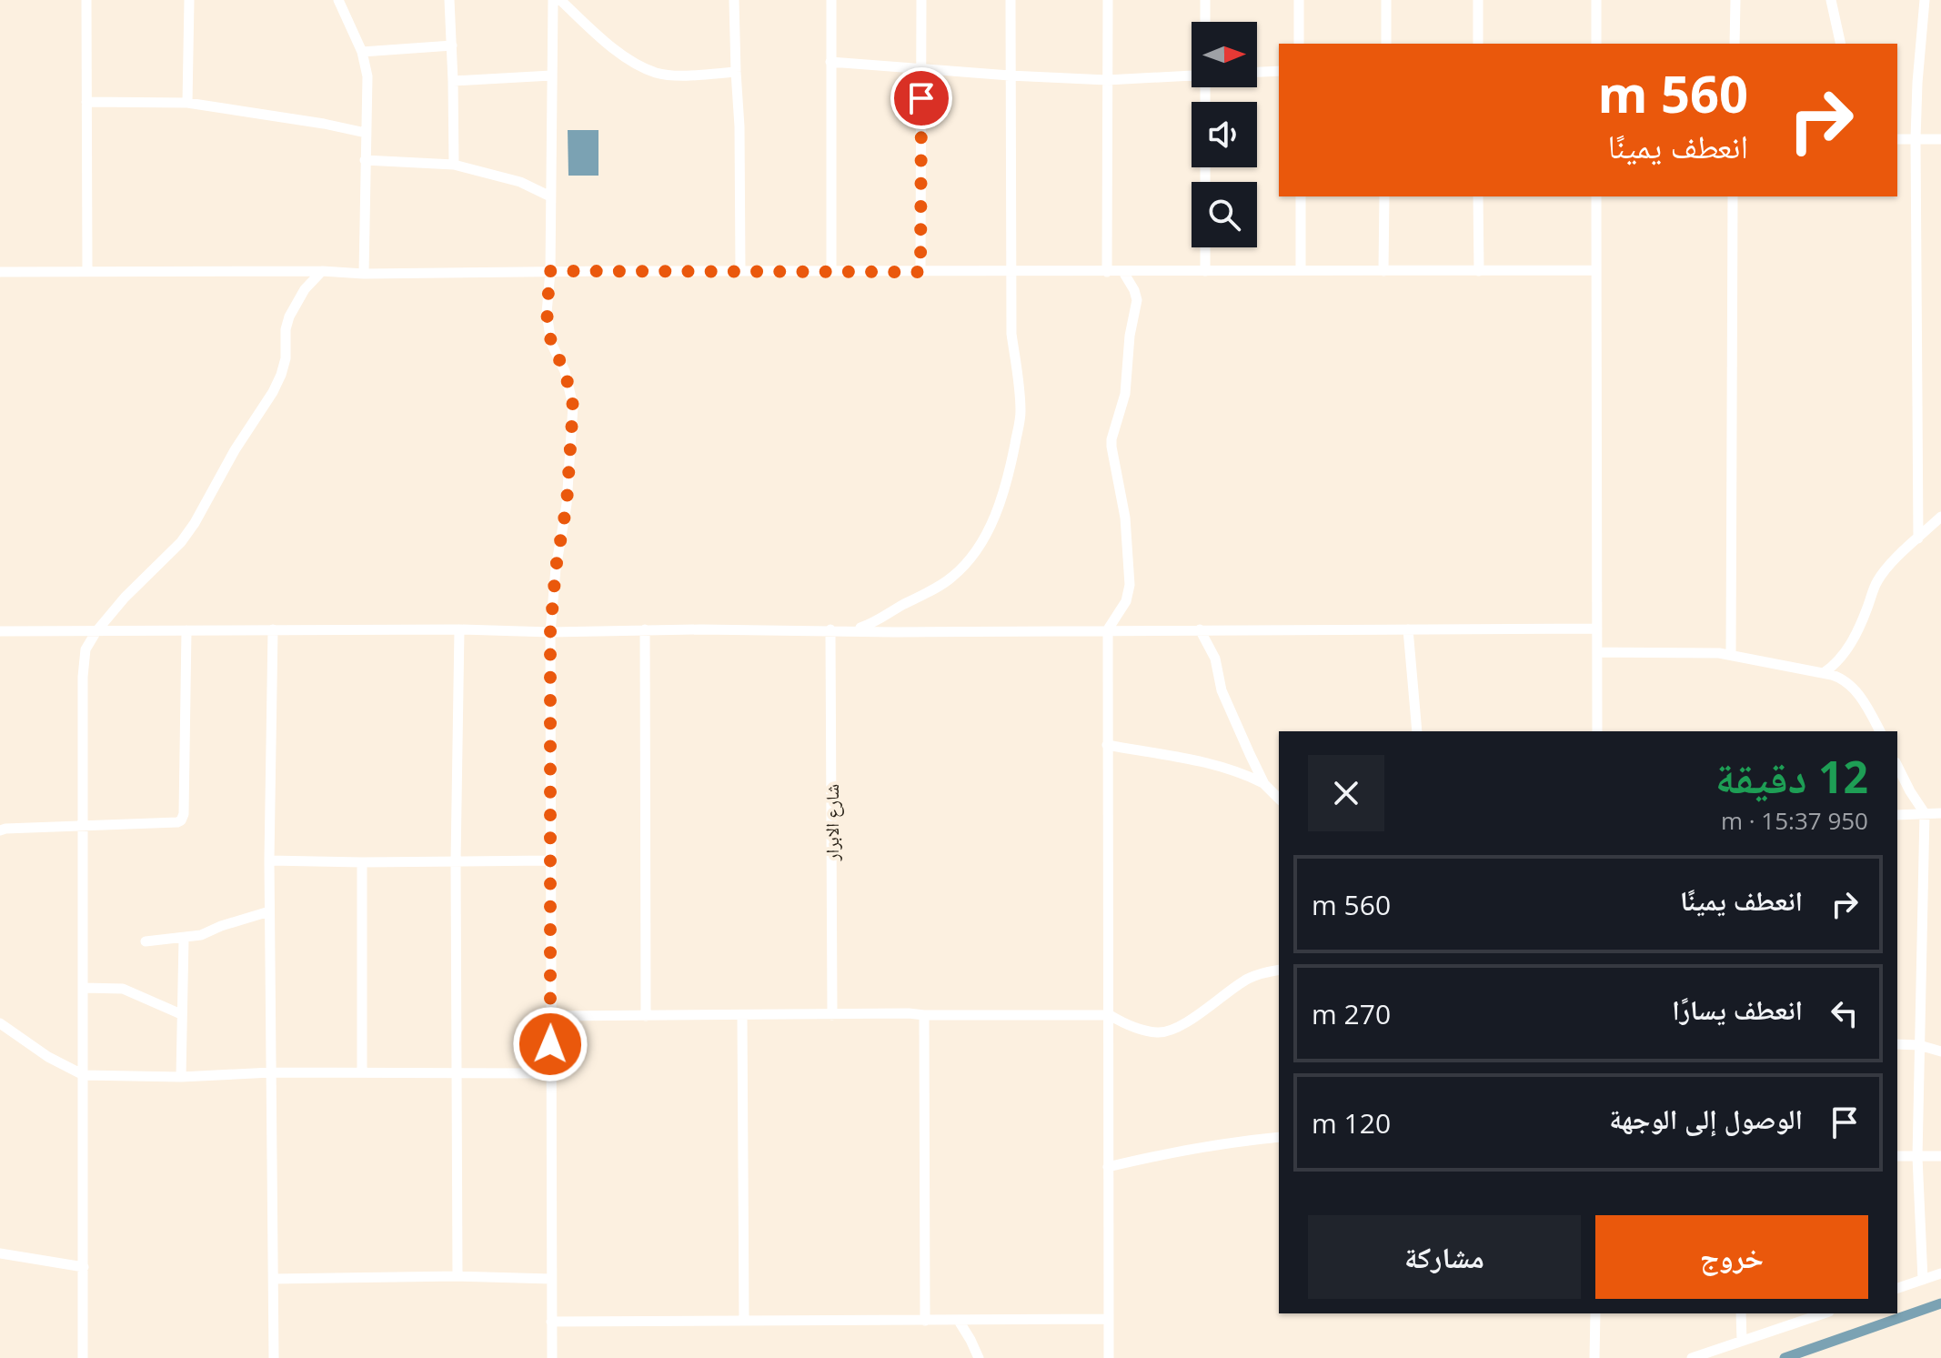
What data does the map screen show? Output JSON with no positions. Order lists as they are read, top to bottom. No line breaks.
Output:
{"streets":{"street":["شارع الابرار"]},"north":"right","page":{"turn":["560 m","انعطف يمينًا"],"heading":["12 دقيقة","950 m · 15:37"],"list":[{"name":"انعطف يمينًا","value":"560 m"},{"name":"انعطف يسارًا","value":"270 m"},{"name":"الوصول إلى الوجهة","value":"120 m"}],"buttons":["خروج","مشاركة"]}}
